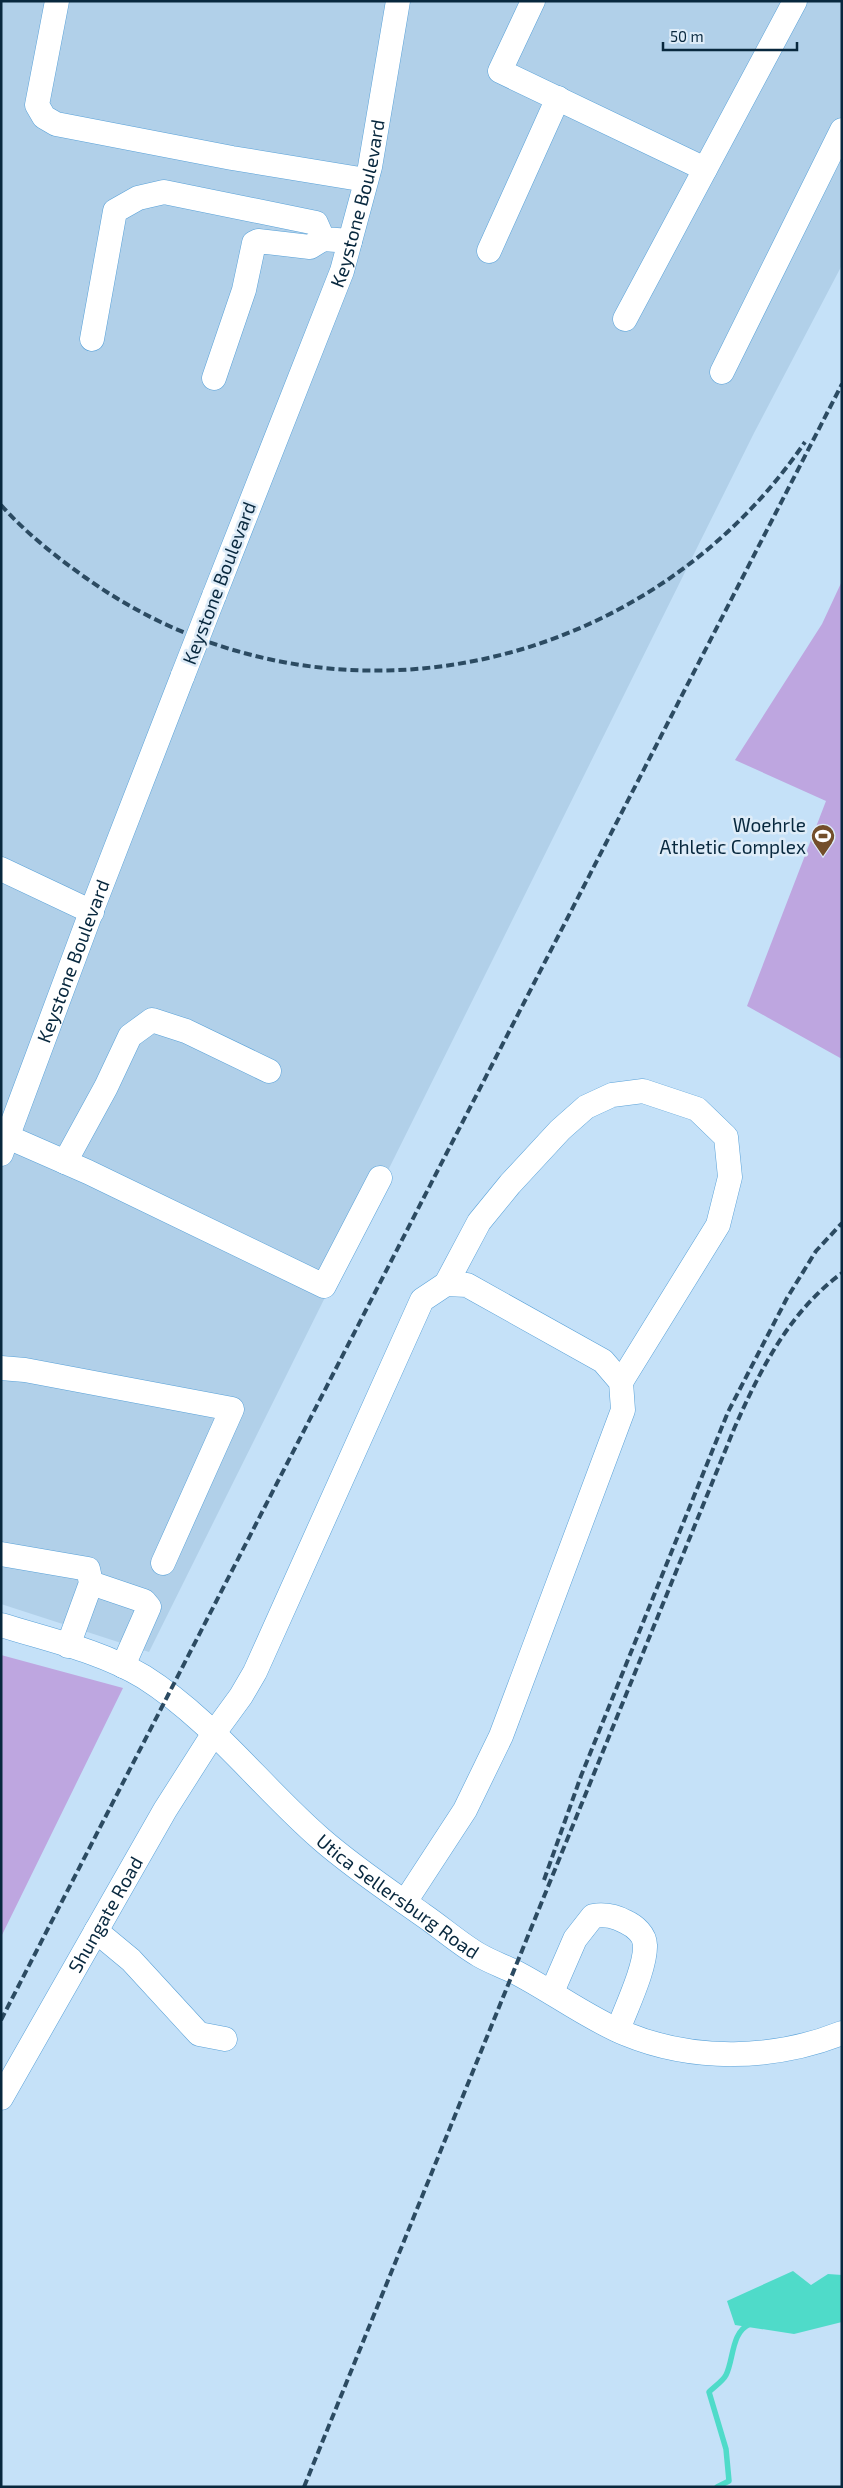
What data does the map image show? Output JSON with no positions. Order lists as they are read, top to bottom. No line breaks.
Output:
{"streets":{"street":["Keystone Boulevard","Utica Sellersburg Road","Shungate Road"]},"crossings":[["Utica Sellersburg Road","Shungate Road"]],"places":{"sports":["Woehrle Athletic Complex"]},"scale_bar":"50 m"}
